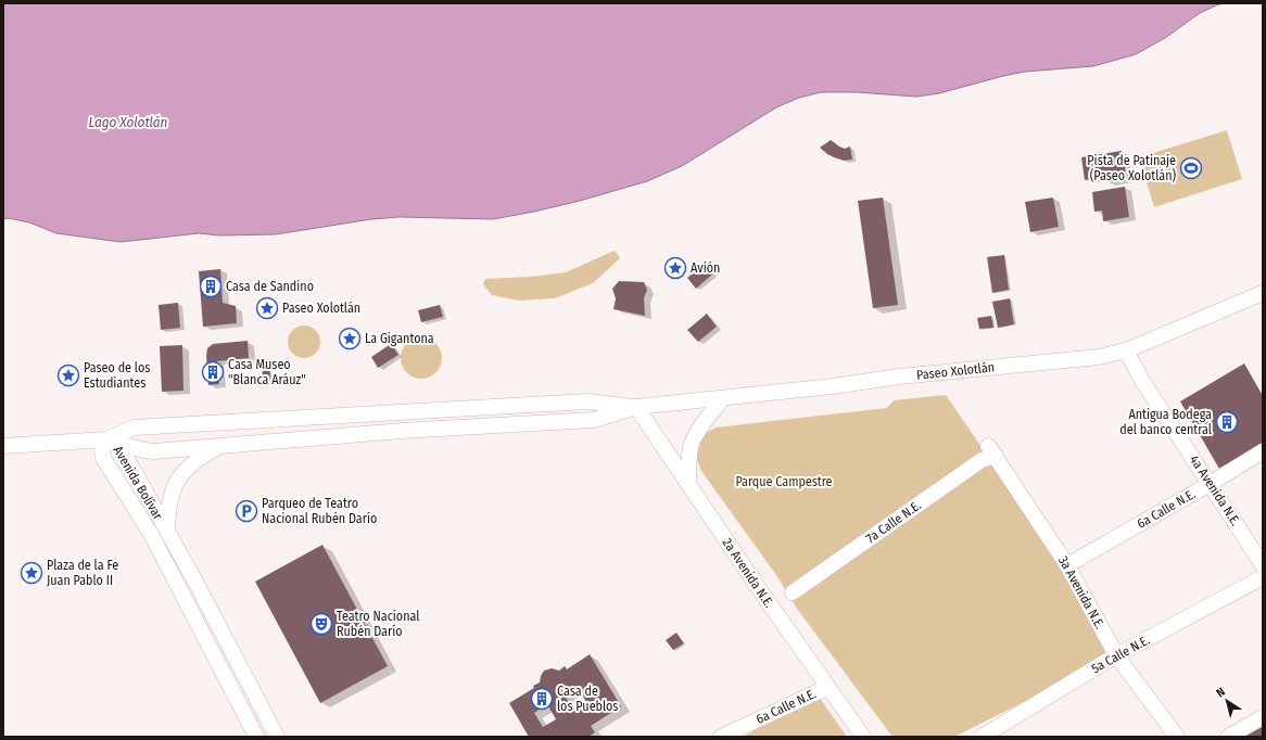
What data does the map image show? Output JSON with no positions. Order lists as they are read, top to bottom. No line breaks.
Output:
{"streets":{"street":["Paseo Xolotlán","Avenida Bolívar","4a Avenida N.E.","6a Calle N.E.","7a Calle N.E.","2a Avenida N.E.","3a Avenida N.E.","5a Calle N.E."]},"crossings":[["Paseo Xolotlán","Avenida Bolívar"],["Paseo Xolotlán","4a Avenida N.E."],["Paseo Xolotlán","2a Avenida N.E."],["4a Avenida N.E.","6a Calle N.E."],["6a Calle N.E.","2a Avenida N.E."],["6a Calle N.E.","3a Avenida N.E."],["7a Calle N.E.","3a Avenida N.E."],["3a Avenida N.E.","5a Calle N.E."]],"water":["Lago Xolotlán"],"parks":["Parque Campestre"],"places":{"sports":["Pista de Patinaje (Paseo Xolotlán)"],"place":["Avión","Paseo Xolotlán","La Gigantona","Paseo de los Estudiantes","Plaza de la Fe Juan Pablo II"],"building":["Casa de Sandino","Casa Museo \"Blanca Aráuz\"","Antigua Bodega del banco central","Casa de los Pueblos"],"parking":["Parqueo de Teatro Nacional Rubén Darío"],"theatre":["Teatro Nacional Rubén Darío"]},"north":"top left"}
